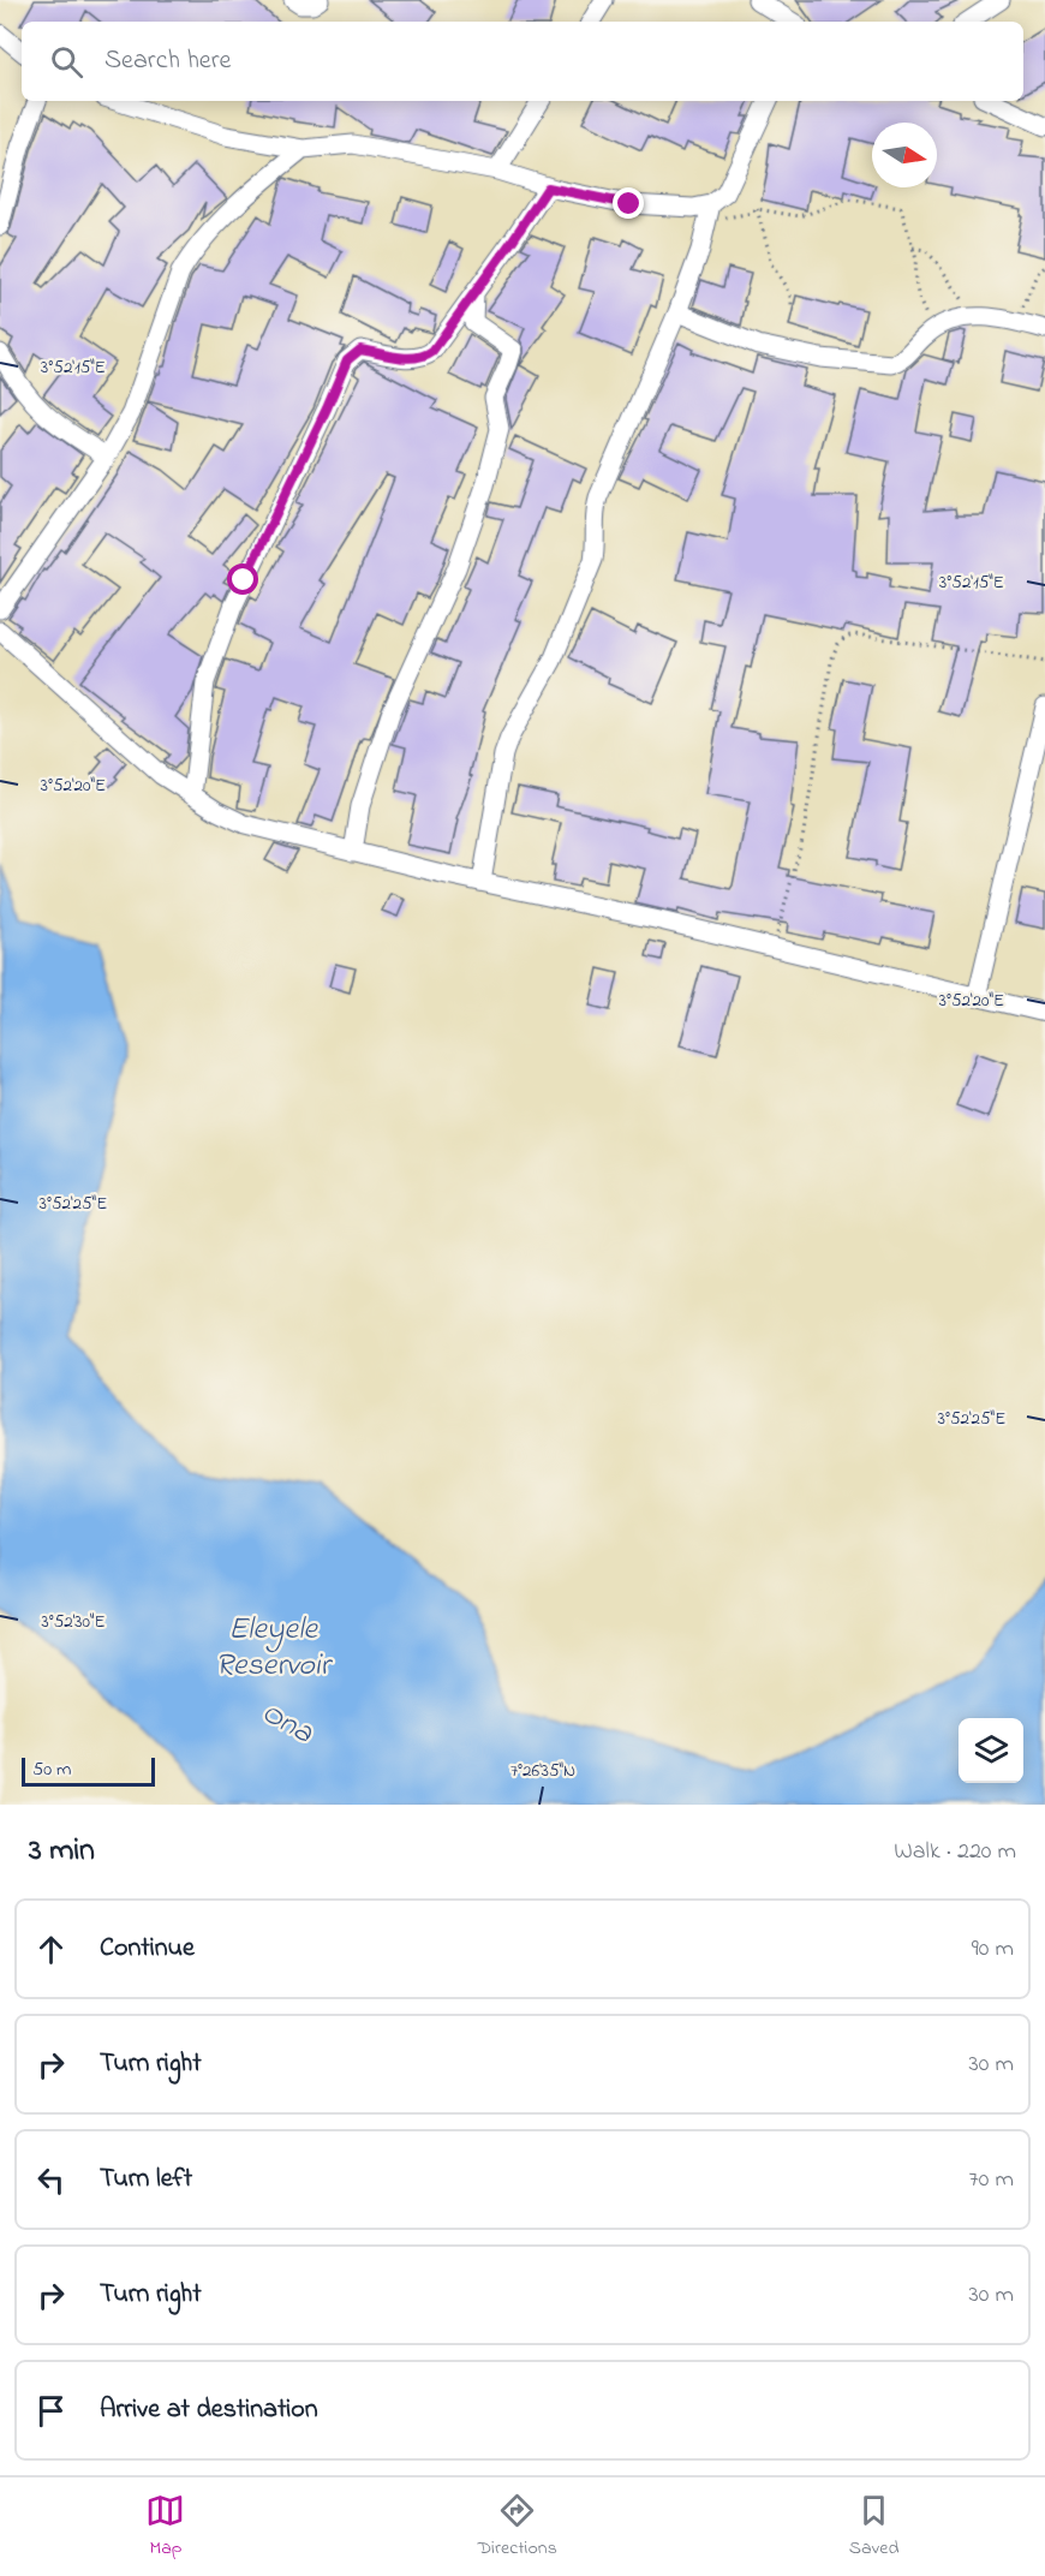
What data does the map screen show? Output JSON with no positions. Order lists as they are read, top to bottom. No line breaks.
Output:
{"water":["Eleyele Reservoir","Ona"],"scale_bar":"50 m","north":"right","page":{"search":"Search here","scale":"50 m","heading":["3 min","Walk · 220 m"],"list":[["Continue","90 m"],["Turn right","30 m"],["Turn left","70 m"],["Turn right","30 m"],"Arrive at destination"],"nav":["Map","Directions","Saved"]},"coordinates":["3°52'15\"E","3°52'20\"E","3°52'25\"E","3°52'30\"E","7°26'35\"N"]}
